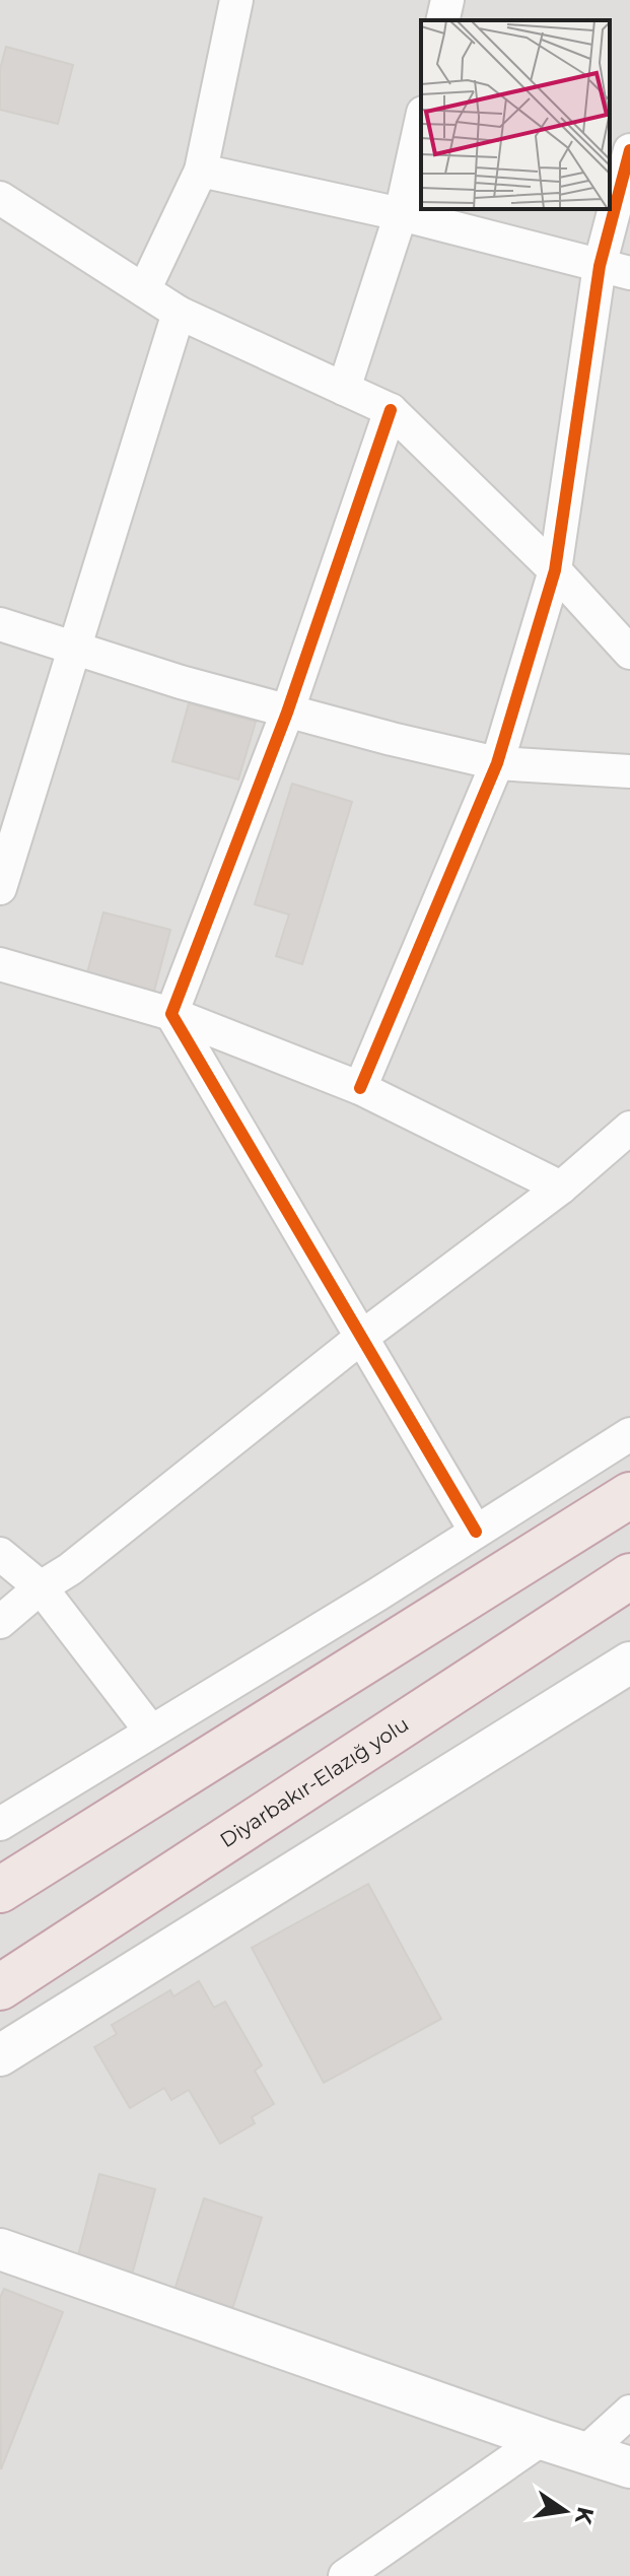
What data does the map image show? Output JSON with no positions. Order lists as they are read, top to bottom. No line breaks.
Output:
{"streets":{"highway":["Diyarbakır-Elazığ yolu"]},"north":"right"}
